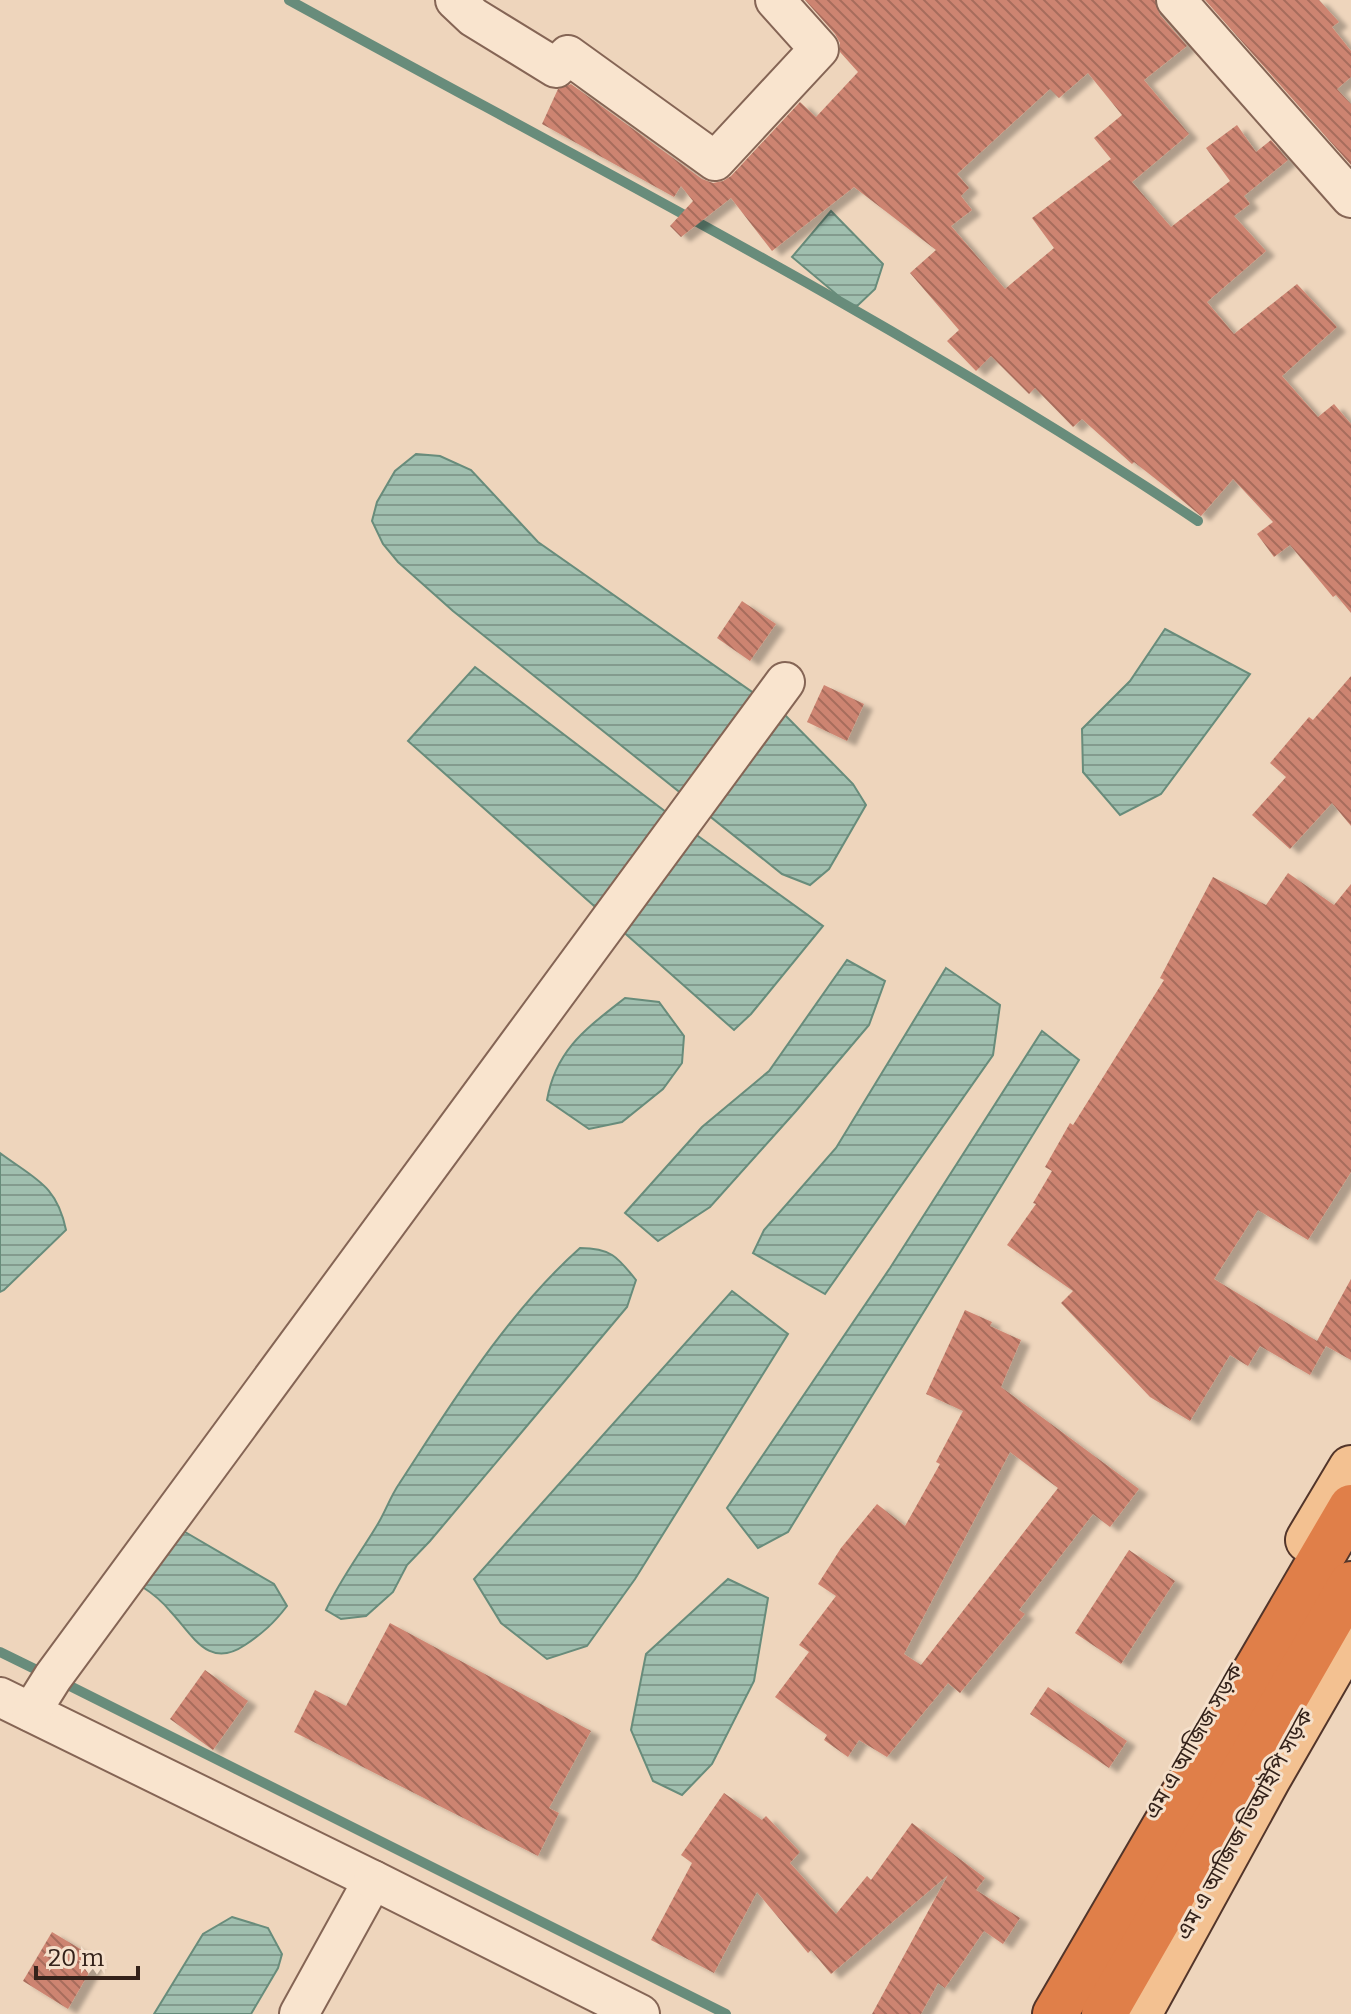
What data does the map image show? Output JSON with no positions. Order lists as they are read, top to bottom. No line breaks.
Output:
{"streets":{"main road":["এম এ আজিজ সড়ক","এম এ আজিজ ভিআইপি সড়ক"]},"scale_bar":"20 m"}
